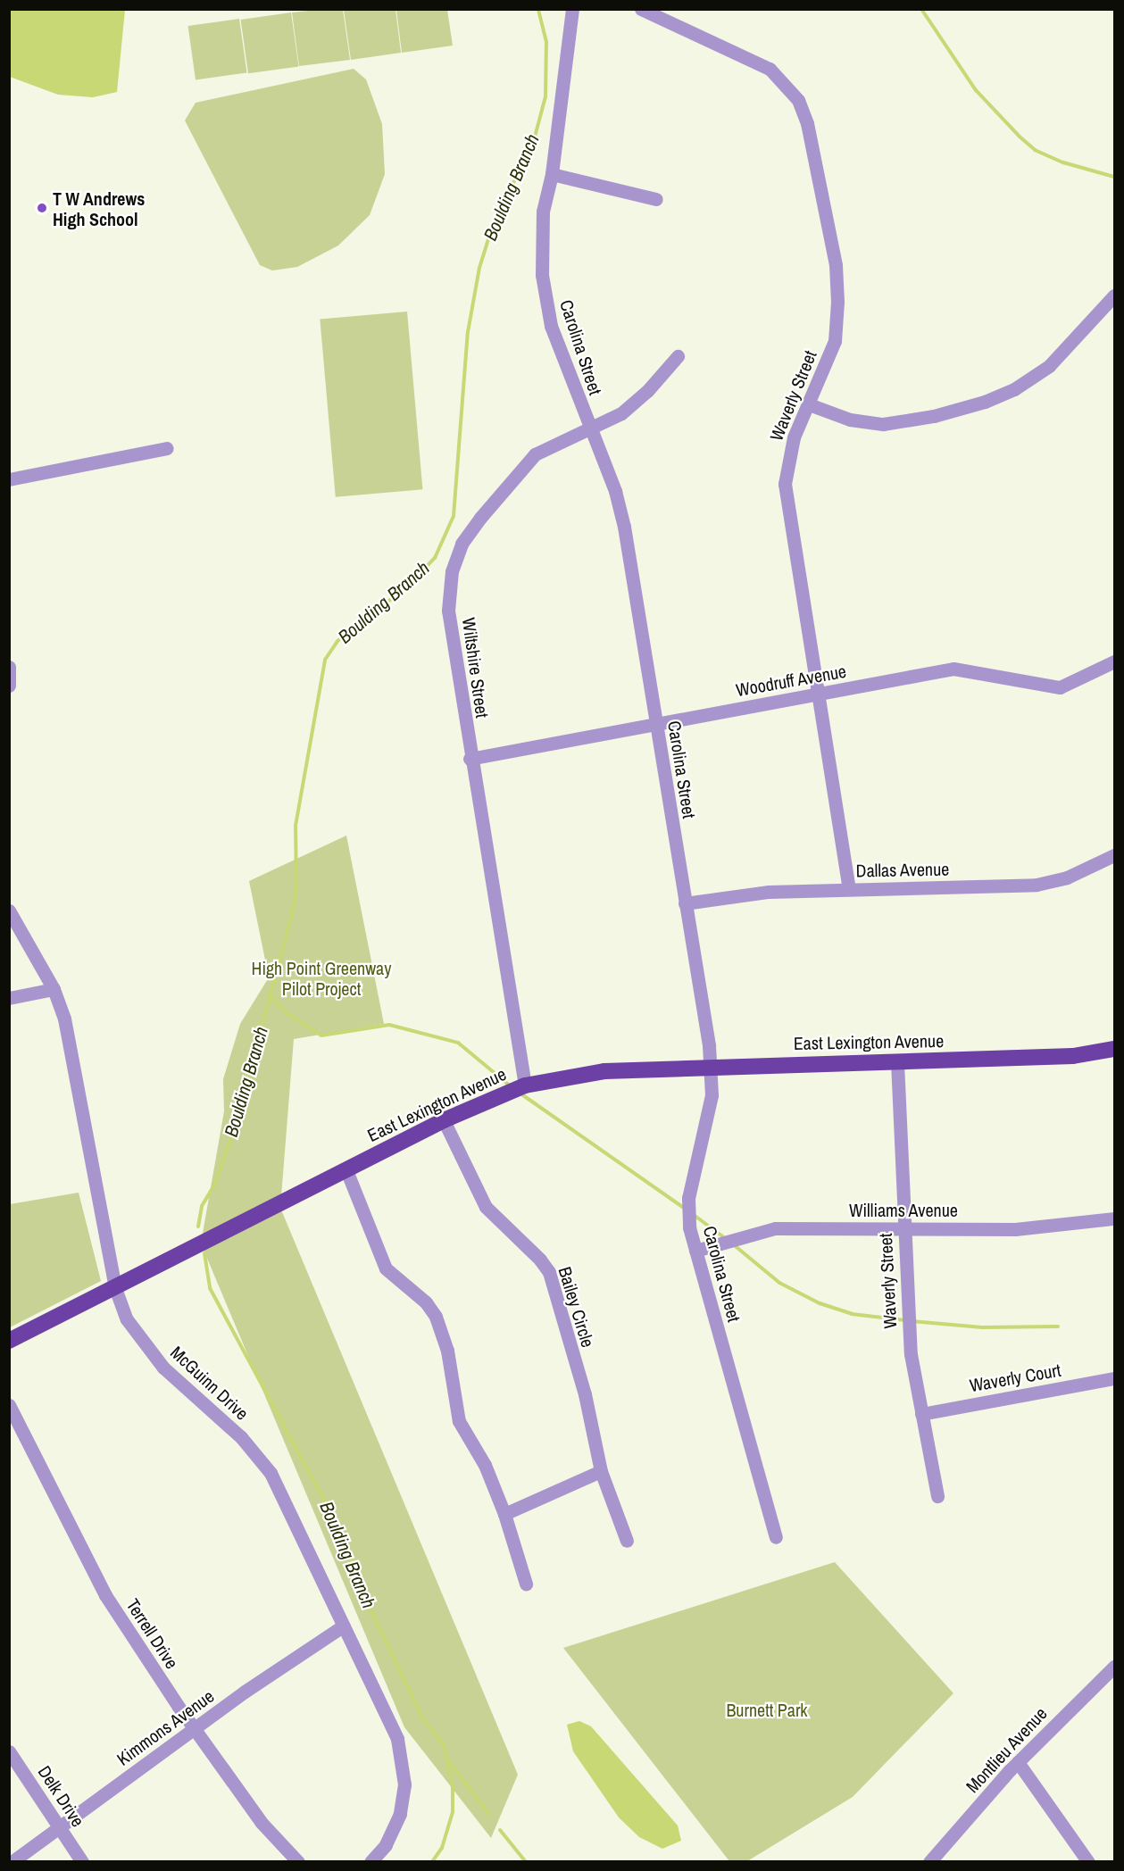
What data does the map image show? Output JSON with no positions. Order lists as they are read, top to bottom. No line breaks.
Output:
{"streets":{"main road":["East Lexington Avenue"],"street":["Carolina Street","Waverly Street","Wiltshire Street","Woodruff Avenue","Dallas Avenue","Williams Avenue","Bailey Circle","Waverly Court","McGuinn Drive","Terrell Drive","Kimmons Avenue","Montlieu Avenue","Delk Drive"]},"crossings":[["Carolina Street","Wiltshire Street"],["Carolina Street","Woodruff Avenue"],["Carolina Street","Dallas Avenue"],["Carolina Street","East Lexington Avenue"],["Carolina Street","Williams Avenue"],["Waverly Street","Woodruff Avenue"],["Waverly Street","Dallas Avenue"],["Waverly Street","East Lexington Avenue"],["Waverly Street","Williams Avenue"],["Waverly Street","Waverly Court"],["Wiltshire Street","Woodruff Avenue"],["Wiltshire Street","East Lexington Avenue"],["East Lexington Avenue","Bailey Circle"],["East Lexington Avenue","McGuinn Drive"],["McGuinn Drive","Kimmons Avenue"],["Terrell Drive","Kimmons Avenue"],["Kimmons Avenue","Delk Drive"]],"water":["Boulding Branch"],"parks":["High Point Greenway Pilot Project","Burnett Park"],"places":["T W Andrews High School"]}
